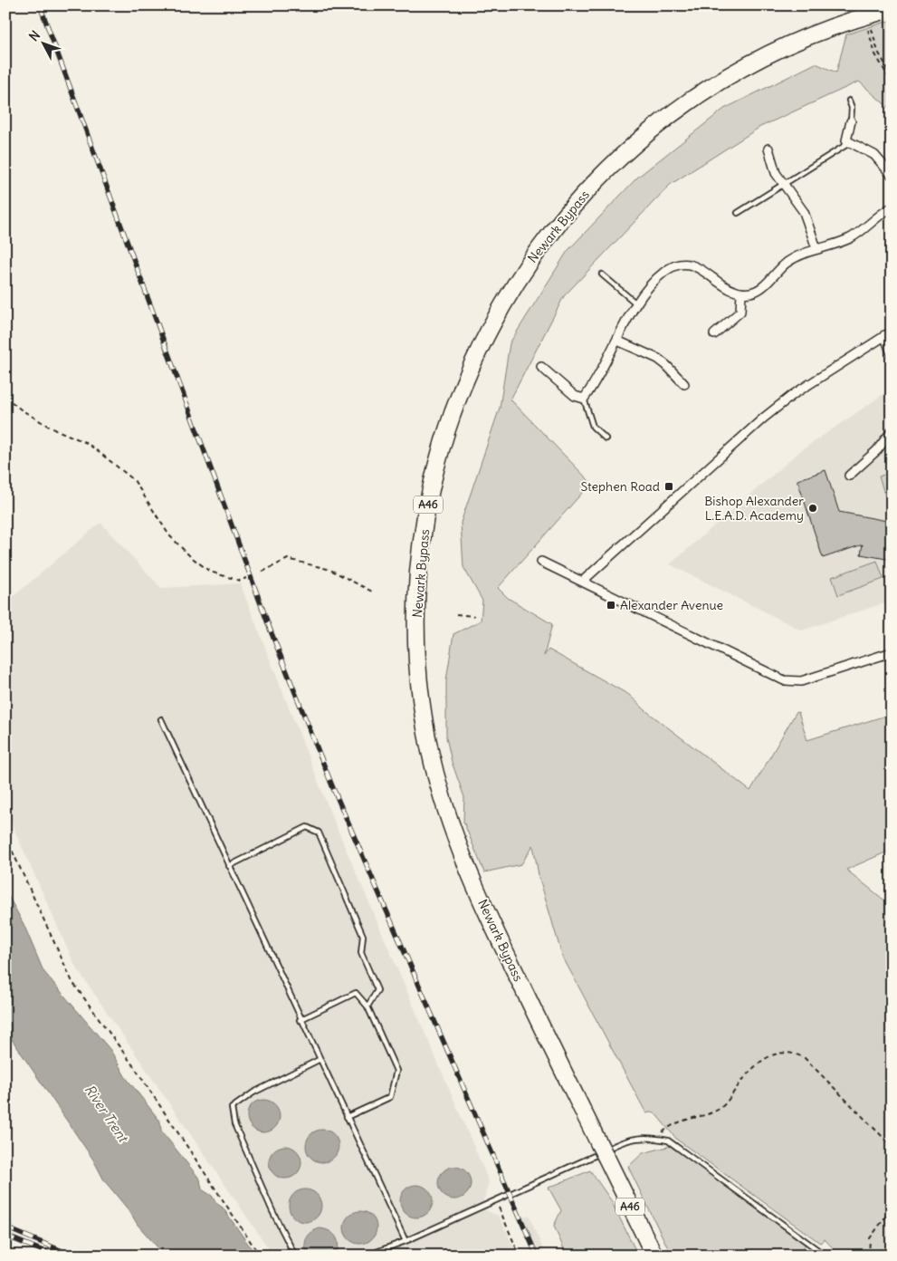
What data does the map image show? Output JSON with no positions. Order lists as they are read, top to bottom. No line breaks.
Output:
{"streets":{"highway":["Newark Bypass","A46"]},"water":["River Trent"],"places":{"transit":["Stephen Road","Alexander Avenue"],"other":["Bishop Alexander L.E.A.D. Academy"]},"north":"top left"}
